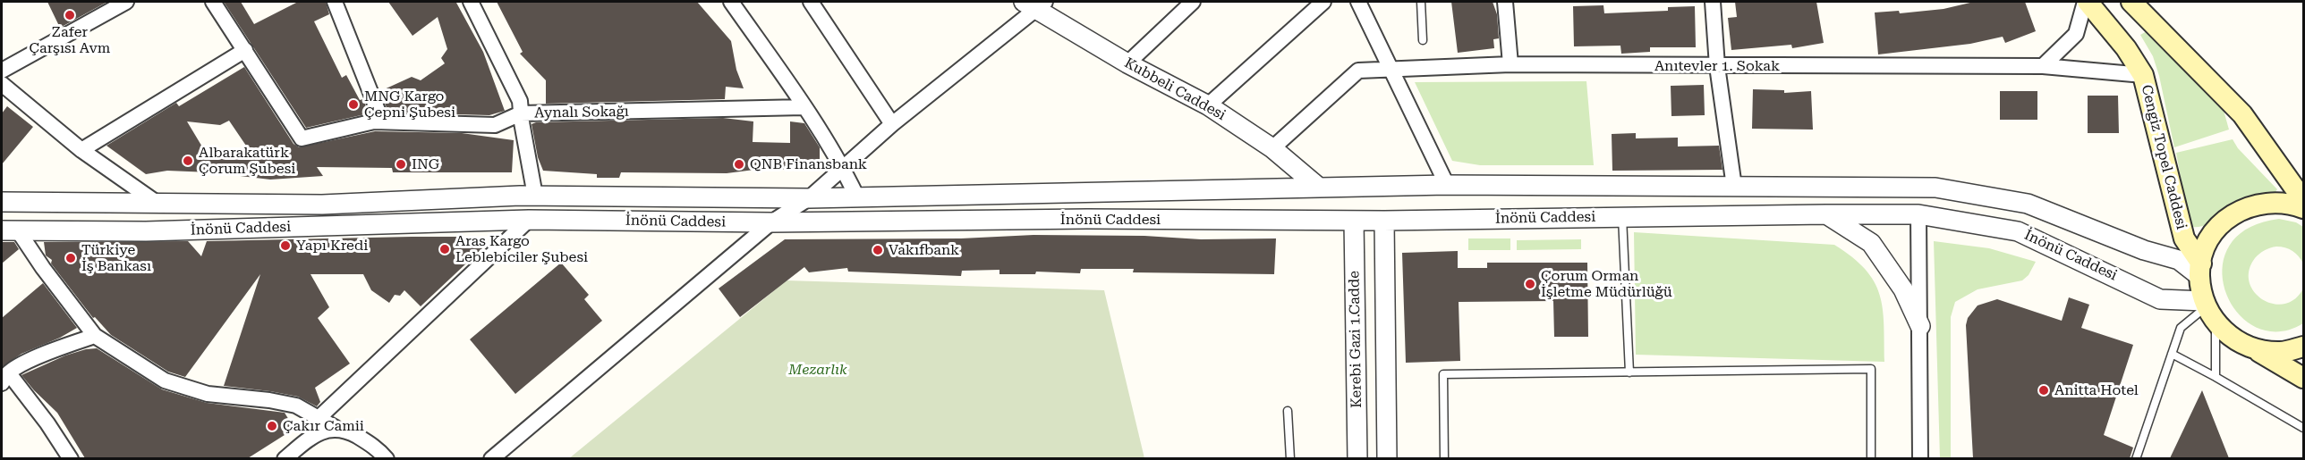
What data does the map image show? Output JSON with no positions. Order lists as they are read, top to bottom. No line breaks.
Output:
{"streets":{"main road":["Cengiz Topel Caddesi"],"street":["Anıtevler 1. Sokak","Kubbeli Caddesi","Aynalı Sokağı","İnönü Caddesi","Kerebi Gazi 1.Cadde"]},"crossings":[["Anıtevler 1. Sokak","Kubbeli Caddesi"],["Anıtevler 1. Sokak","Cengiz Topel Caddesi"],["Kubbeli Caddesi","İnönü Caddesi"],["Cengiz Topel Caddesi","İnönü Caddesi"],["İnönü Caddesi","Kerebi Gazi 1.Cadde"]],"parks":["Mezarlık"],"places":["Zafer Çarşısı Avm","MNG Kargo Çepni Şubesi","Albarakatürk Çorum Şubesi","ING","QNB Finansbank","Yapı Kredi","Aras Kargo Leblebiciler Şubesi","Vakıfbank","Türkiye İş Bankası","Çorum Orman İşletme Müdürlüğü","Anitta Hotel","Çakır Camii"]}
